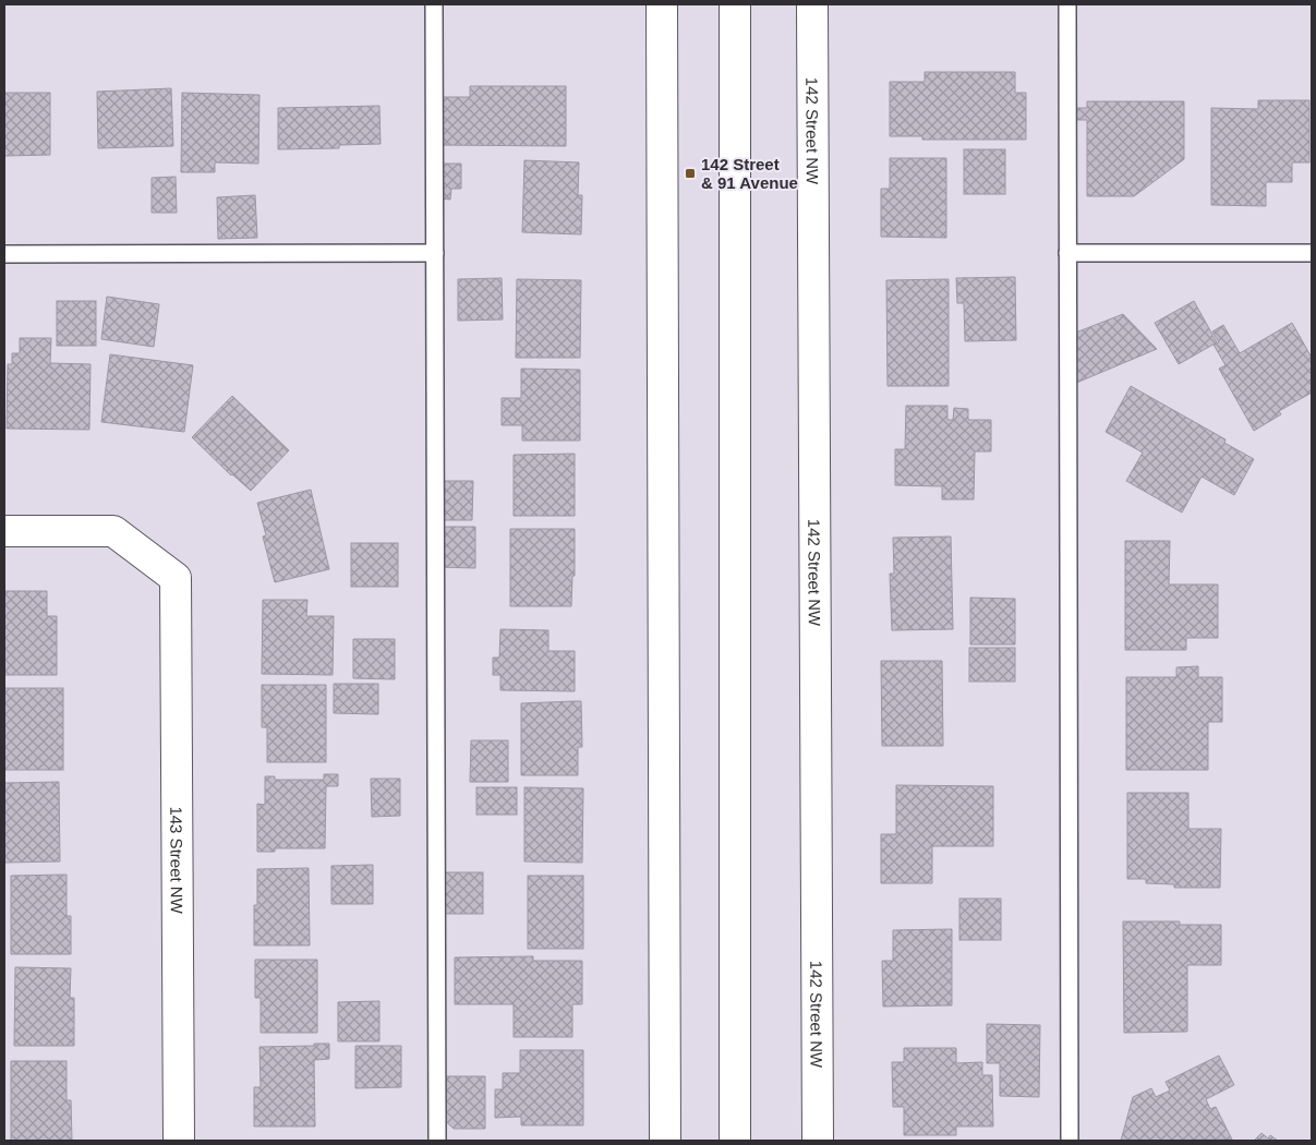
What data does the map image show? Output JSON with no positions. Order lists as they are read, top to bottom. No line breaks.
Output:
{"streets":{"street":["142 Street NW","143 Street NW"]},"places":{"transit":["142 Street & 91 Avenue"]}}
